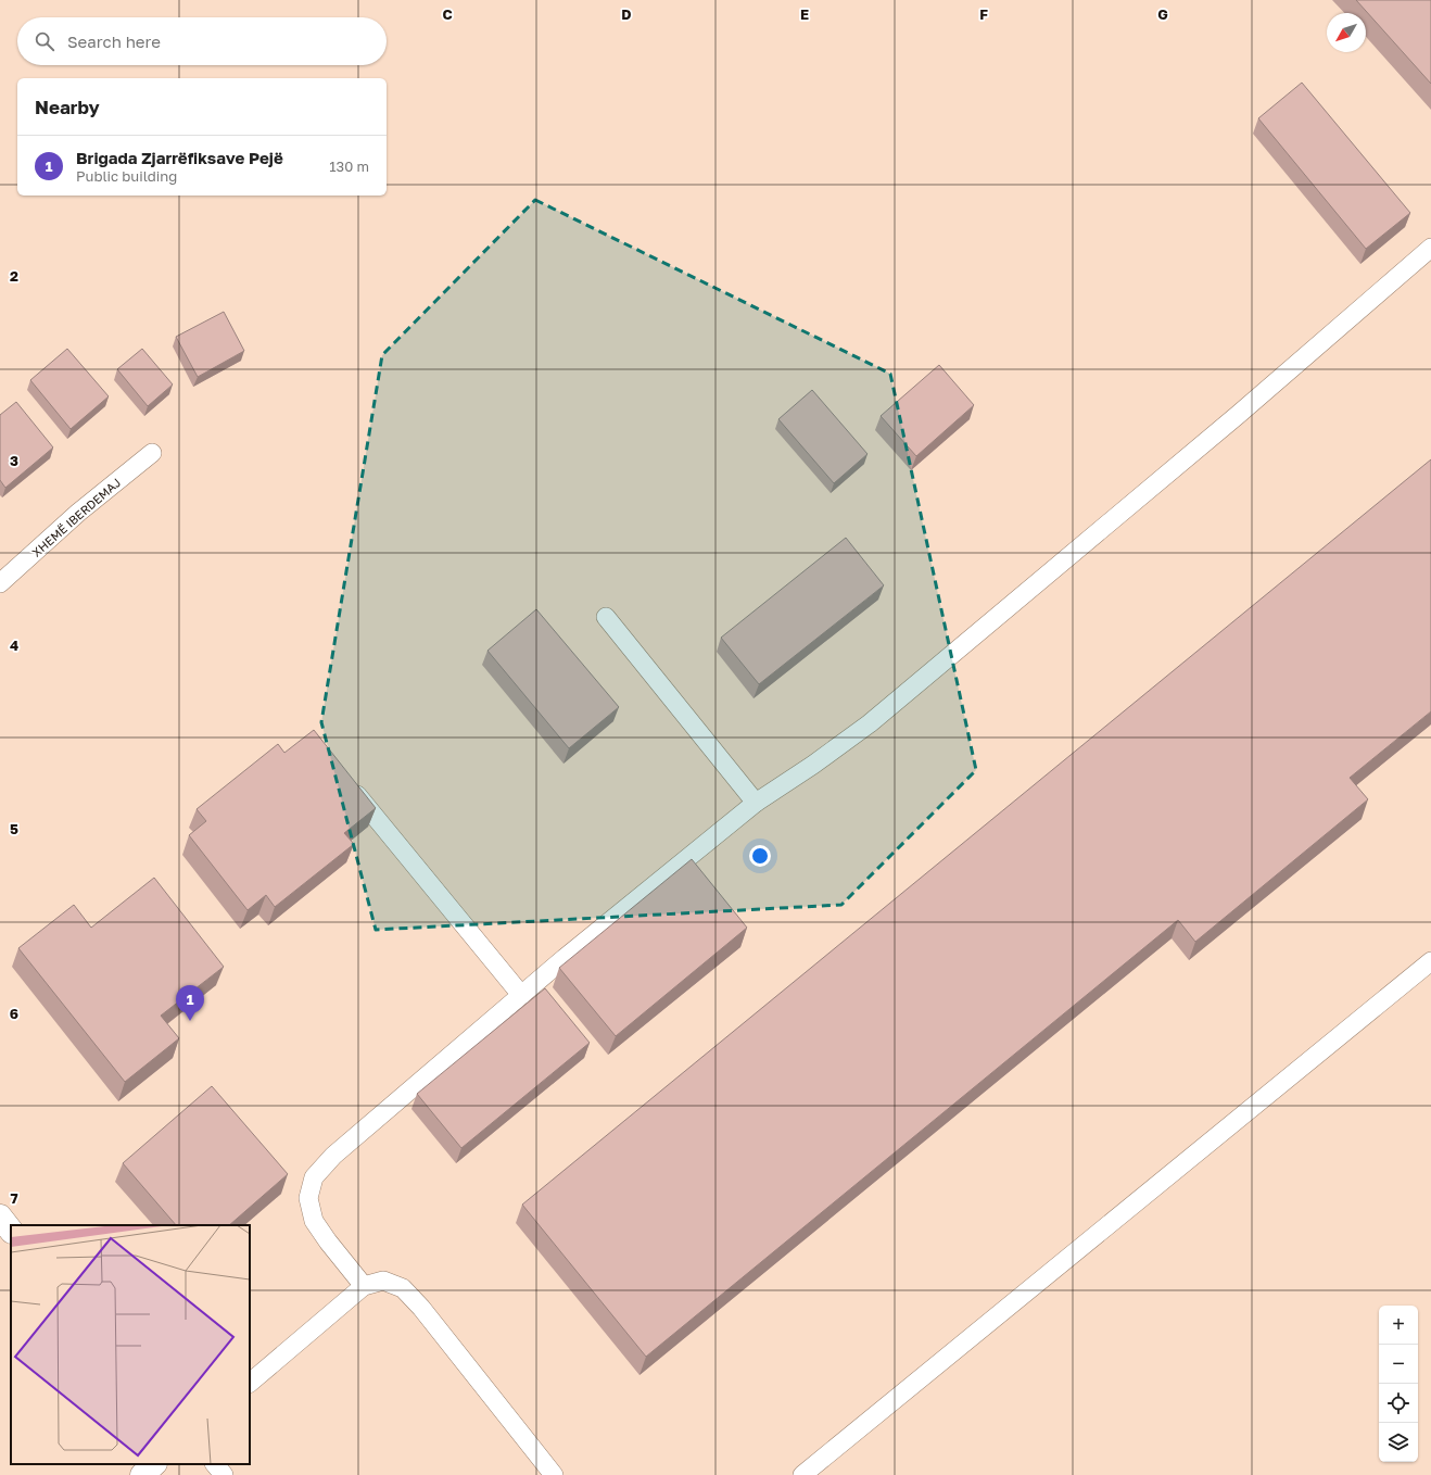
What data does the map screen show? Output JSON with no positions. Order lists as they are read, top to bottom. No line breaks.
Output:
{"streets":{"lane":["XHEMË IBERDEMAJ"]},"north":"bottom left","page":{"search":"Search here","heading":"Nearby","list":[{"mark":"1","name":"Brigada Zjarrëfiksave Pejë","note":"Public building","value":"130 m"}],"pins":"1","map_buttons":["+","−"]},"grid":{"columns":["C","D","E","F","G"],"rows":["2","3","4","5","6","7"]}}
